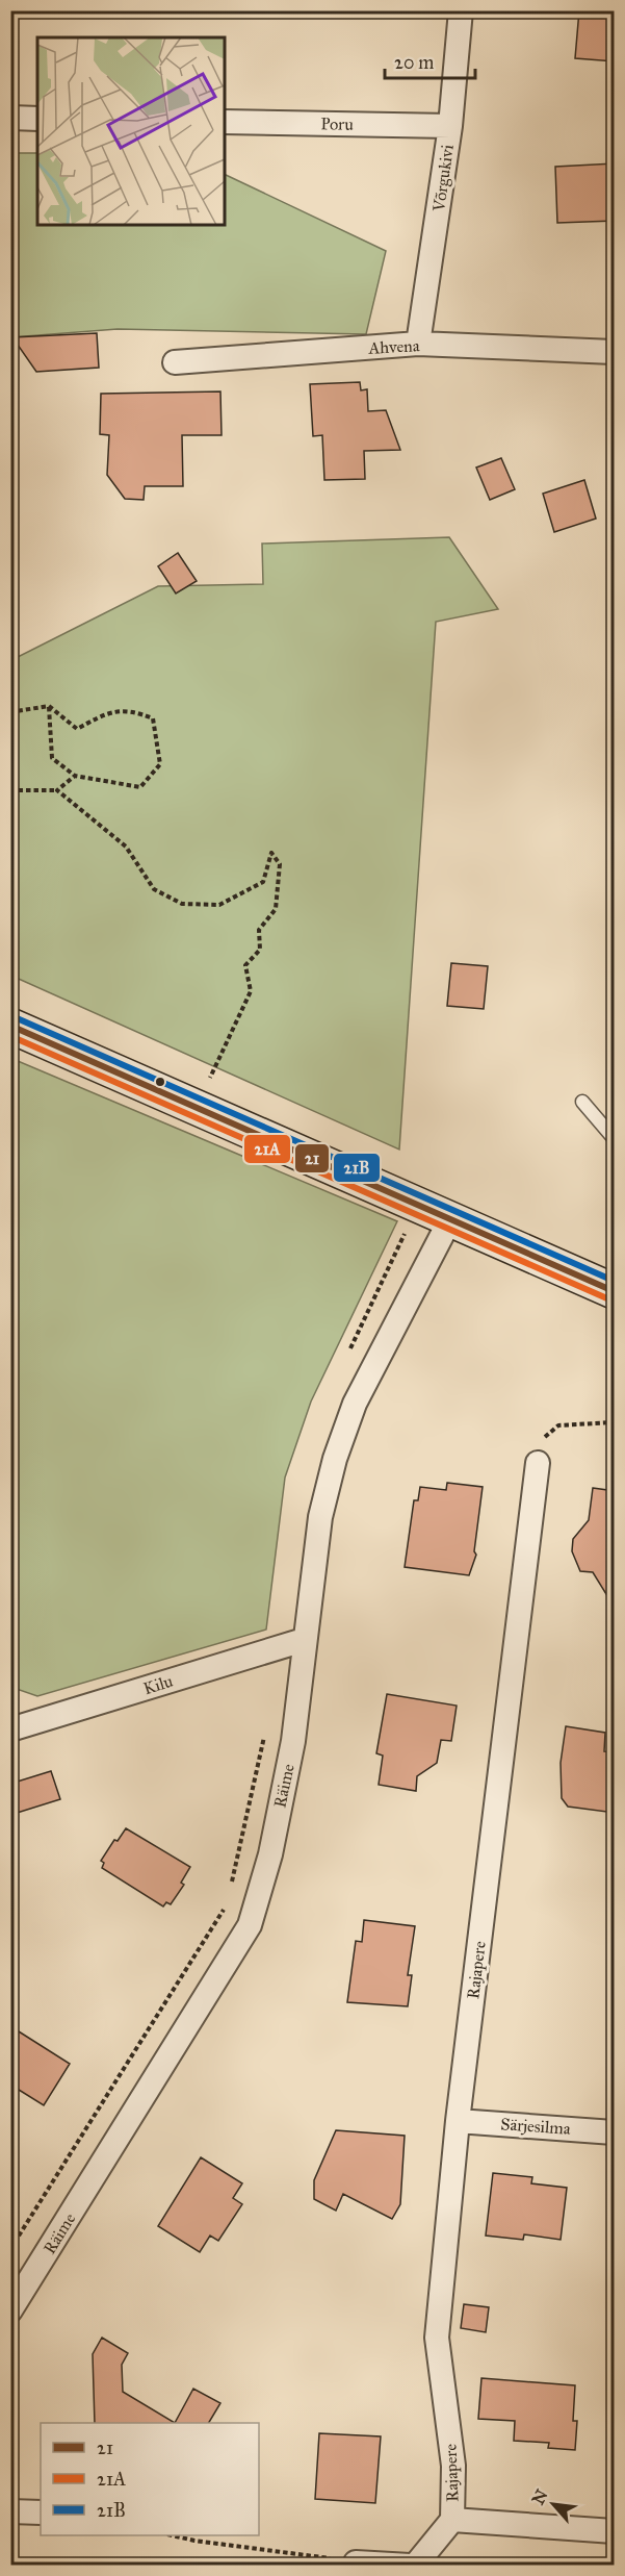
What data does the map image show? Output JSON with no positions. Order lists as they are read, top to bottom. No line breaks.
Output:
{"streets":{"street":["Poru","Võrgukivi","Ahvena","Kilu","Räime","Rajapere","Särjesilma"]},"crossings":[["Poru","Võrgukivi"],["Võrgukivi","Ahvena"],["Kilu","Räime"],["Rajapere","Särjesilma"]],"lines":["transit line 21B","transit line 21","transit line 21A"],"legend":["21","21A","21B"],"scale_bar":"20 m","north":"top left"}
